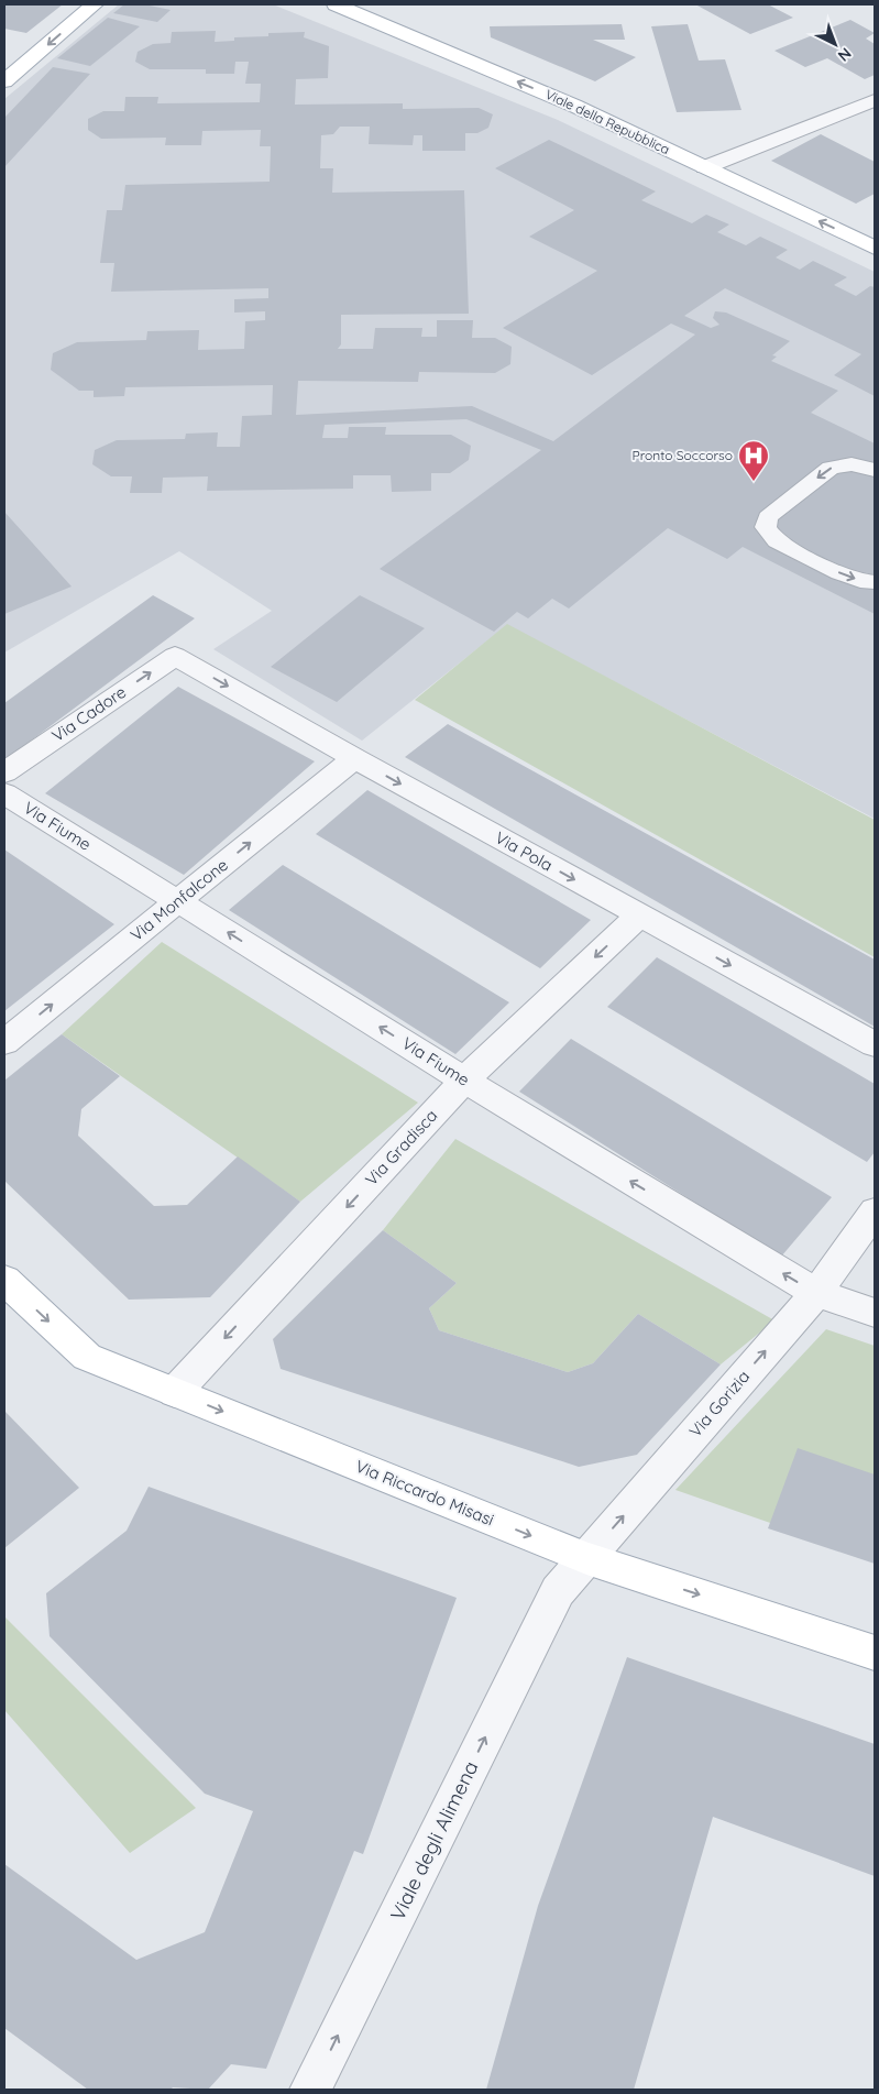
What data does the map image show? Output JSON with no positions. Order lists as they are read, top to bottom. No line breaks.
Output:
{"streets":{"main road":["Viale della Repubblica","Via Riccardo Misasi"],"street":["Via Cadore","Via Fiume","Via Pola","Via Monfalcone","Via Gradisca","Via Gorizia","Viale degli Alimena"]},"crossings":[["Via Cadore","Via Pola"],["Via Fiume","Via Monfalcone"],["Via Fiume","Via Gradisca"],["Via Fiume","Via Gorizia"],["Via Pola","Via Monfalcone"],["Via Pola","Via Gradisca"],["Via Gradisca","Via Riccardo Misasi"],["Via Gorizia","Via Riccardo Misasi"],["Via Gorizia","Viale degli Alimena"]],"one_way":["Viale della Repubblica","Via Cadore","Via Fiume","Via Pola","Via Monfalcone","Via Gradisca","Via Gorizia","Via Riccardo Misasi","Viale degli Alimena"],"places":{"hospital":["Pronto Soccorso"]},"north":"bottom right"}
